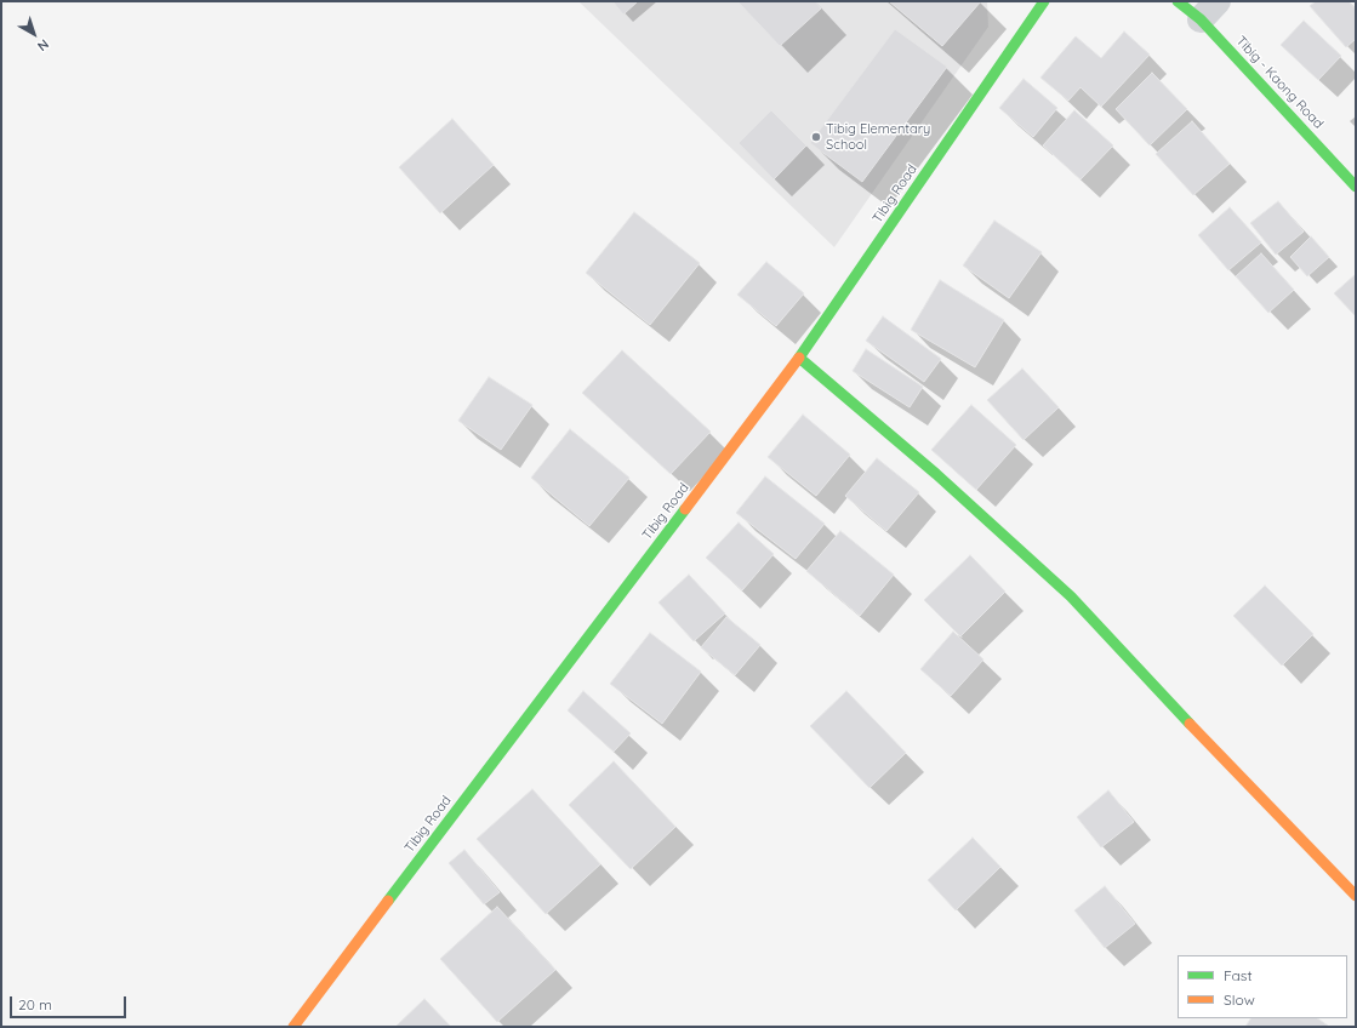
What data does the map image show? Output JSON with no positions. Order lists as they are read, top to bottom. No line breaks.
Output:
{"streets":{"main road":["Tibig - Kaong Road","Tibig Road"]},"places":["Tibig Elementary School"],"legend":["Fast","Slow"],"scale_bar":"20 m","north":"bottom right"}
